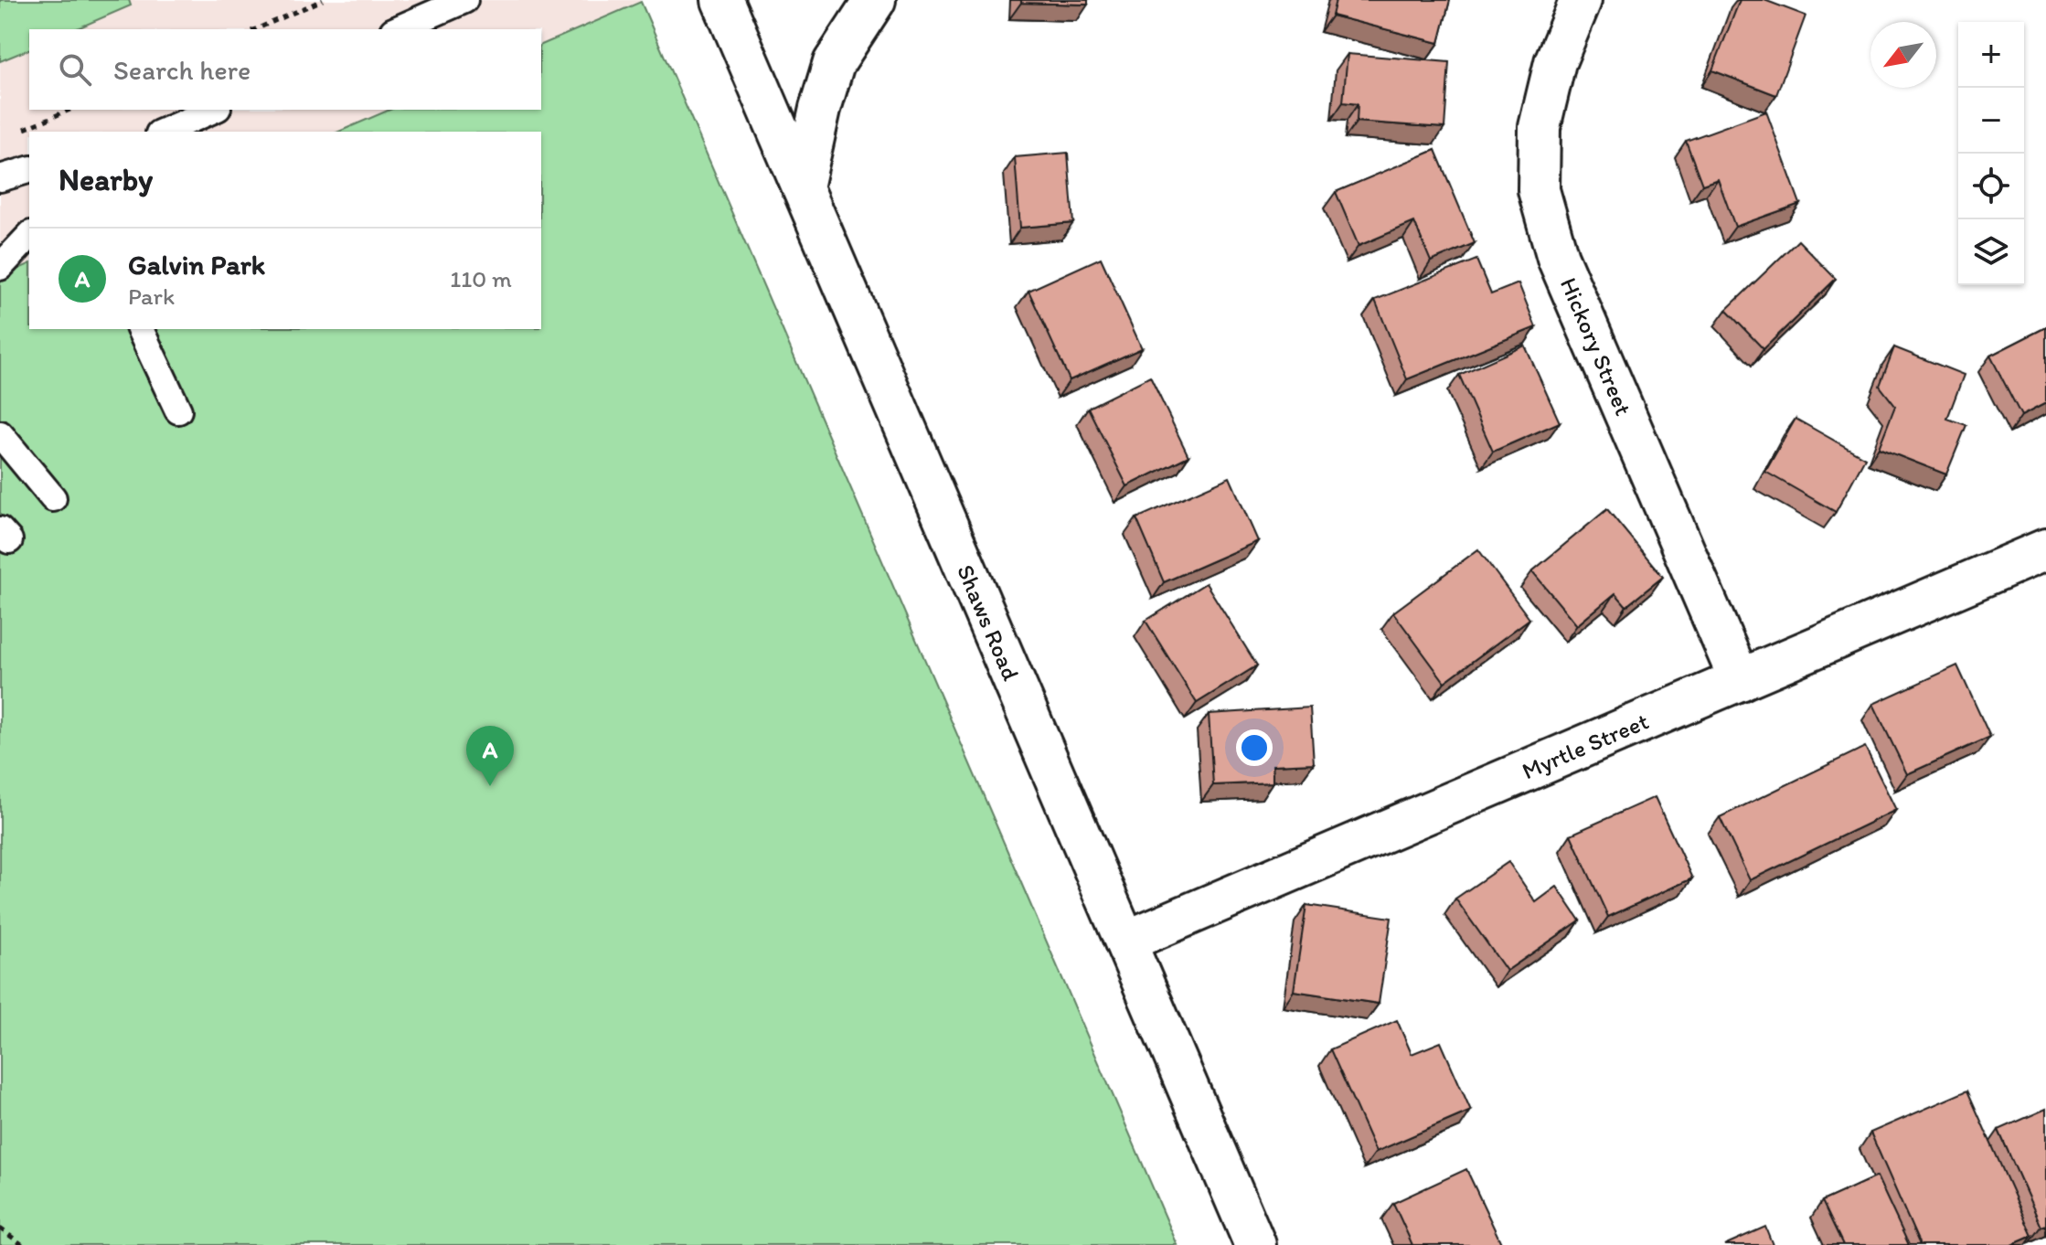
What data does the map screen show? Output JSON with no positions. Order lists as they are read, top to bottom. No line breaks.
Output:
{"streets":{"street":["Hickory Street","Shaws Road","Myrtle Street"]},"crossings":[["Hickory Street","Myrtle Street"],["Shaws Road","Myrtle Street"]],"north":"bottom left","page":{"map_buttons":["+","−"],"search":"Search here","heading":"Nearby","list":[{"mark":"A","name":"Galvin Park","note":"Park","value":"110 m"}],"pins":"A"}}
